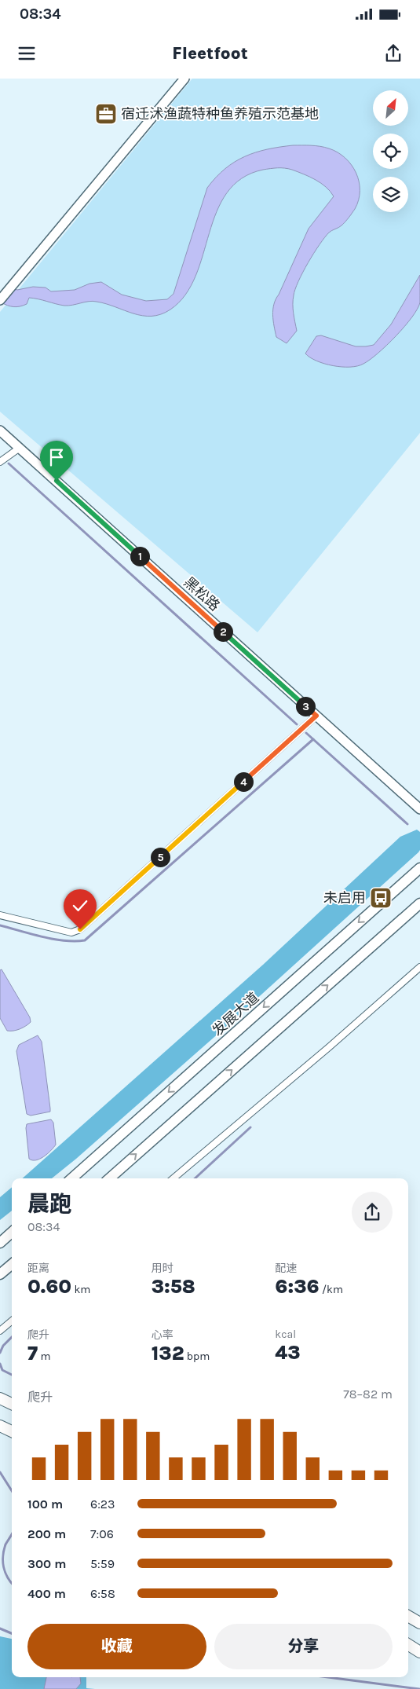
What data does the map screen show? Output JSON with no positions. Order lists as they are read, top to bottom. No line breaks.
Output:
{"streets":{"main road":["发展大道"],"street":["黑松路"]},"places":{"office":["宿迁沭渔蔬特种鱼养殖示范基地"],"bus stop":["未启用"]},"north":"top right","page":{"status":"08:34","header":"Fleetfoot","pins":["1","2","3","4","5"],"heading":["晨跑","08:34"],"stats":[["距离","0.60 km"],["用时","3:58"],["配速","6:36 /km"],["爬升","7 m"],["心率","132 bpm"],["kcal","43"]],"chart":["爬升","78–82 m"],"list":[{"name":"100 m","note":"6:23"},{"name":"200 m","note":"7:06"},{"name":"300 m","note":"5:59"},{"name":"400 m","note":"6:58"}],"buttons":["收藏","分享"]}}
